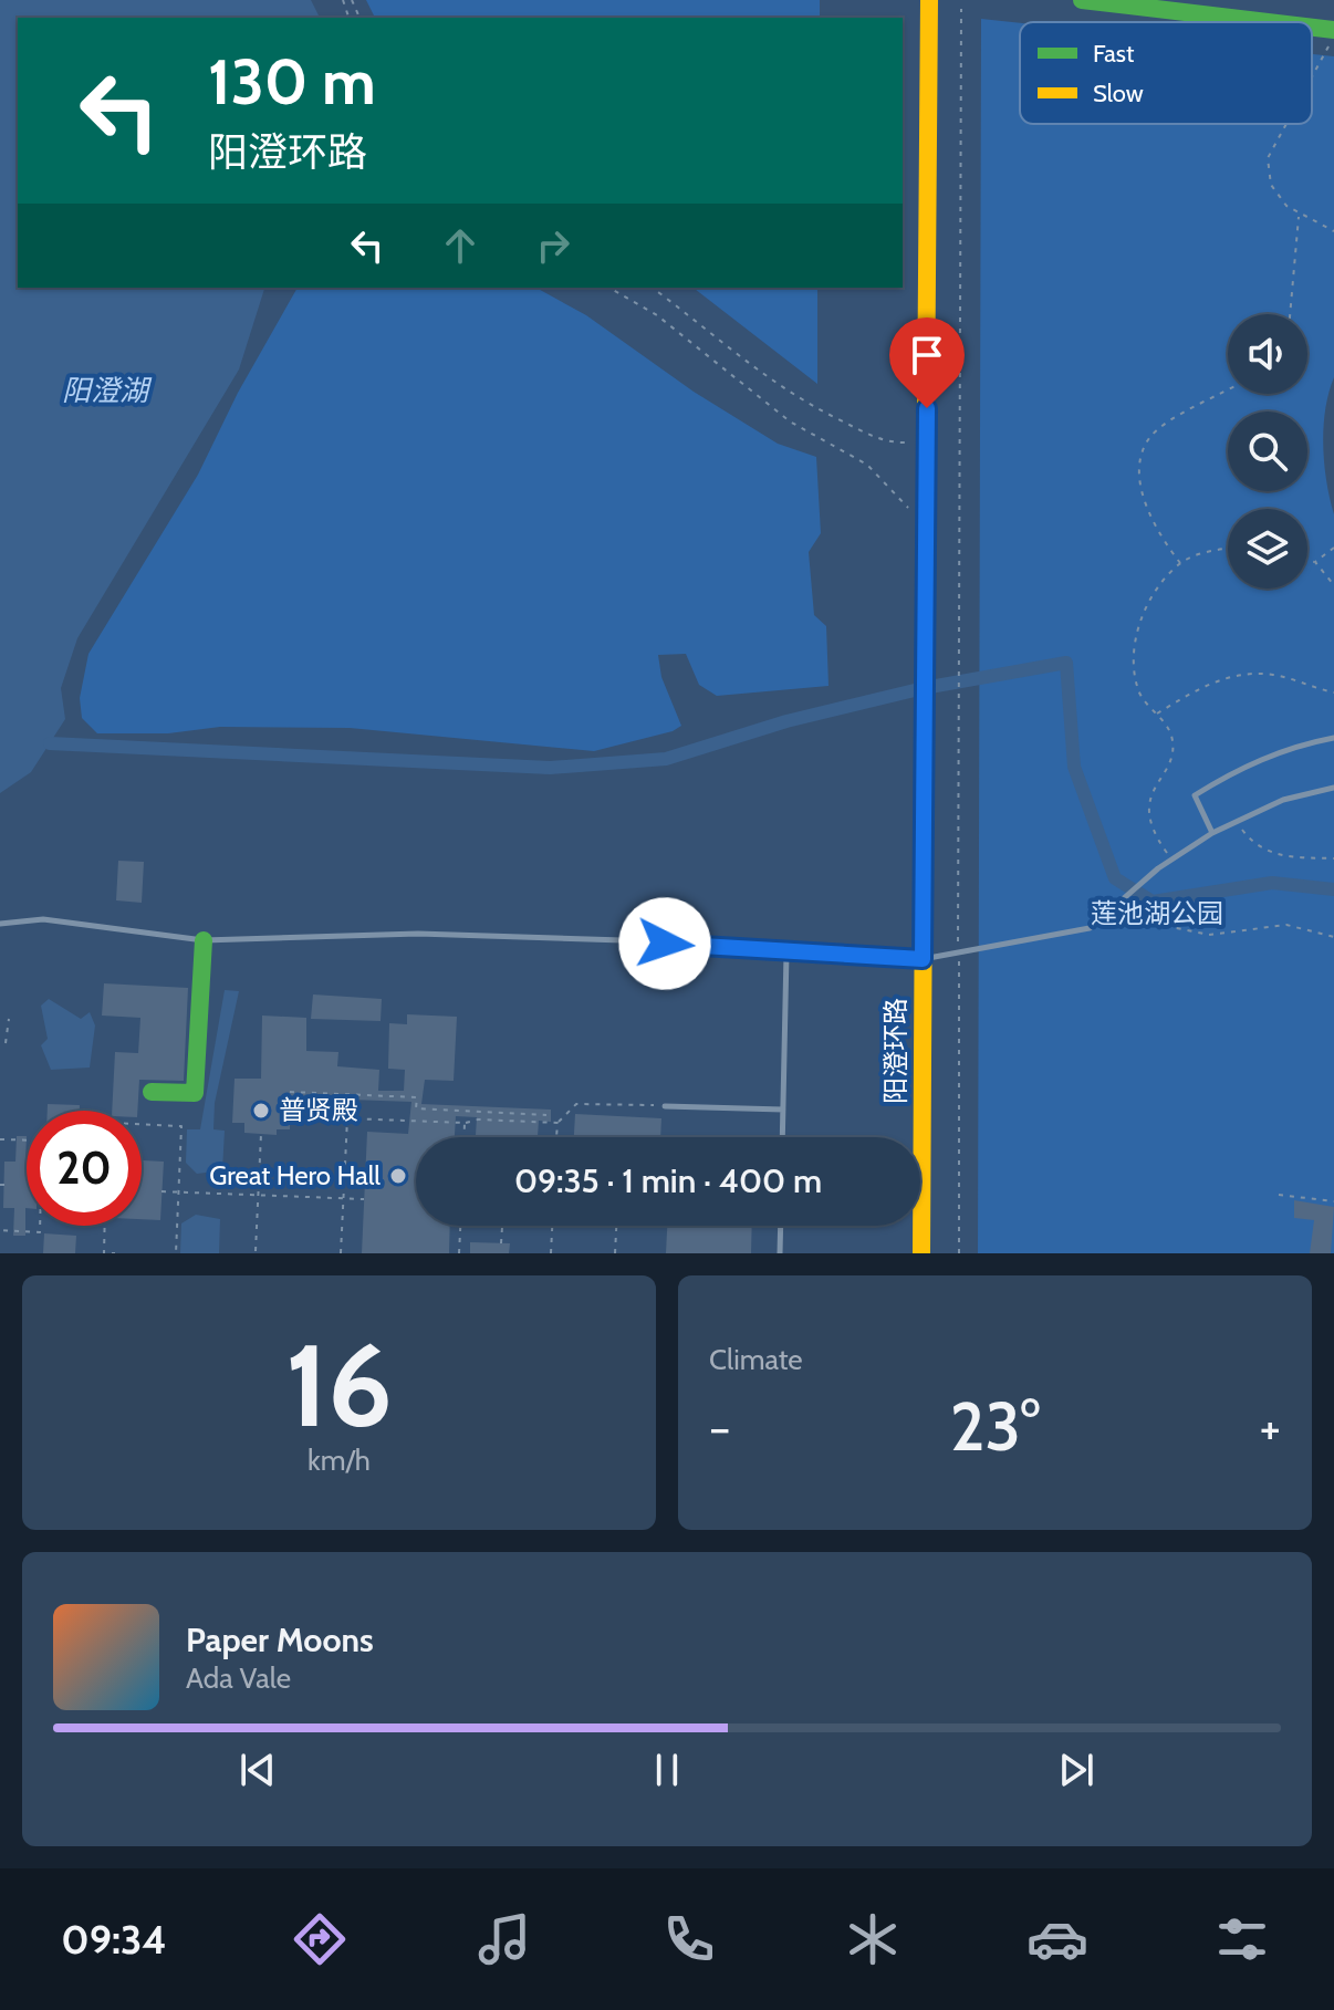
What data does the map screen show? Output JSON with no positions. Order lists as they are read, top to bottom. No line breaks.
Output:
{"streets":{"main road":["阳澄环路"]},"water":["阳澄湖"],"parks":["莲池湖公园"],"places":["普贤殿","Great Hero Hall"],"legend":["Fast","Slow"],"page":{"turn":["130 m","阳澄环路"],"limit":"20","trip":"09:35 · 1 min · 400 m","tile":[["16","km/h"],"Climate"],"heat":["−","23°","+"],"song":["Paper Moons","Ada Vale"],"tabs":"09:34"}}
